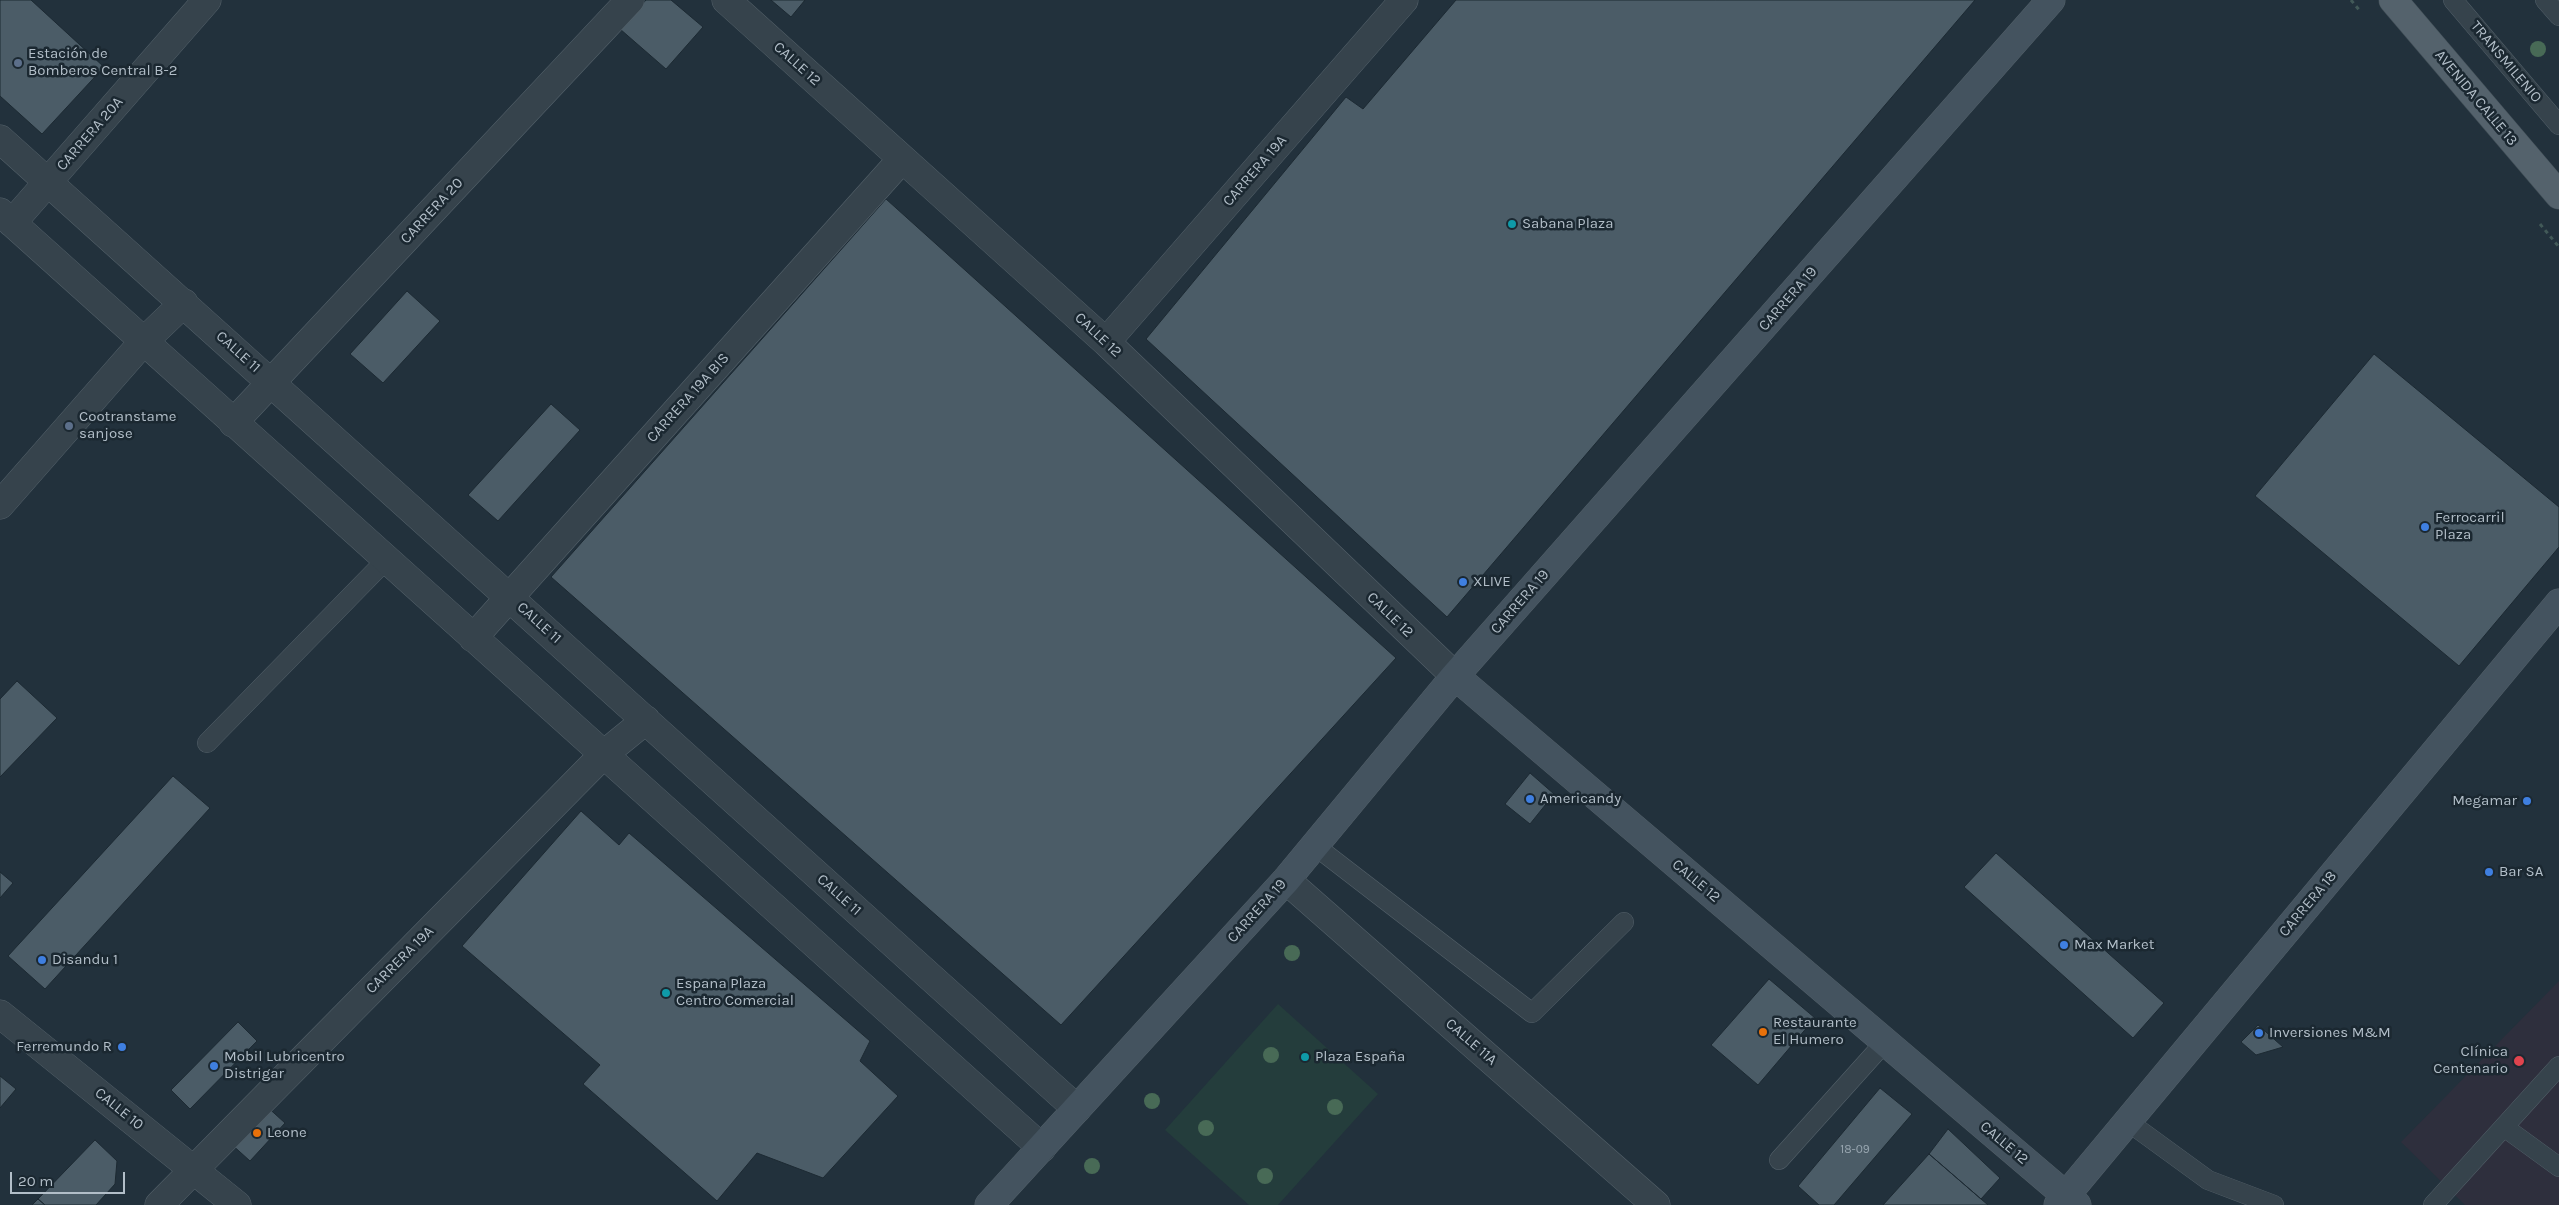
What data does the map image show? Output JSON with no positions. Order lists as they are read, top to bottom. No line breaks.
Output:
{"streets":{"main road":["AVENIDA CALLE 13"],"street":["CALLE 12","CARRERA 20A","CARRERA 19A","CARRERA 20","CARRERA 19","CALLE 11","CARRERA 19A BIS","CARRERA 18","CALLE 11A","CALLE 10"],"lane":["TRANSMILENIO"]},"crossings":[["CALLE 12","CARRERA 19A"],["CALLE 12","CARRERA 19"],["CALLE 12","CARRERA 19A BIS"],["CALLE 12","CARRERA 18"],["CARRERA 20A","CALLE 11"],["CARRERA 19A","CALLE 11"],["CARRERA 19A","CALLE 10"],["CARRERA 20","CALLE 11"],["CARRERA 19","CALLE 11"],["CARRERA 19","CALLE 11A"],["CALLE 11","CARRERA 19A BIS"]],"places":["Estación de Bomberos Central B-2","Sabana Plaza","Cootranstame sanjose","Ferrocarril Plaza","XLIVE","Americandy","Megamar","Bar SA","Max Market","Disandu 1","Espana Plaza Centro Comercial","Restaurante El Humero","Inversiones M&M","Ferremundo R","Plaza España","Clínica Centenario","Mobil Lubricentro Distrigar","Leone"],"house_numbers":["18-09"],"scale_bar":"20 m"}
